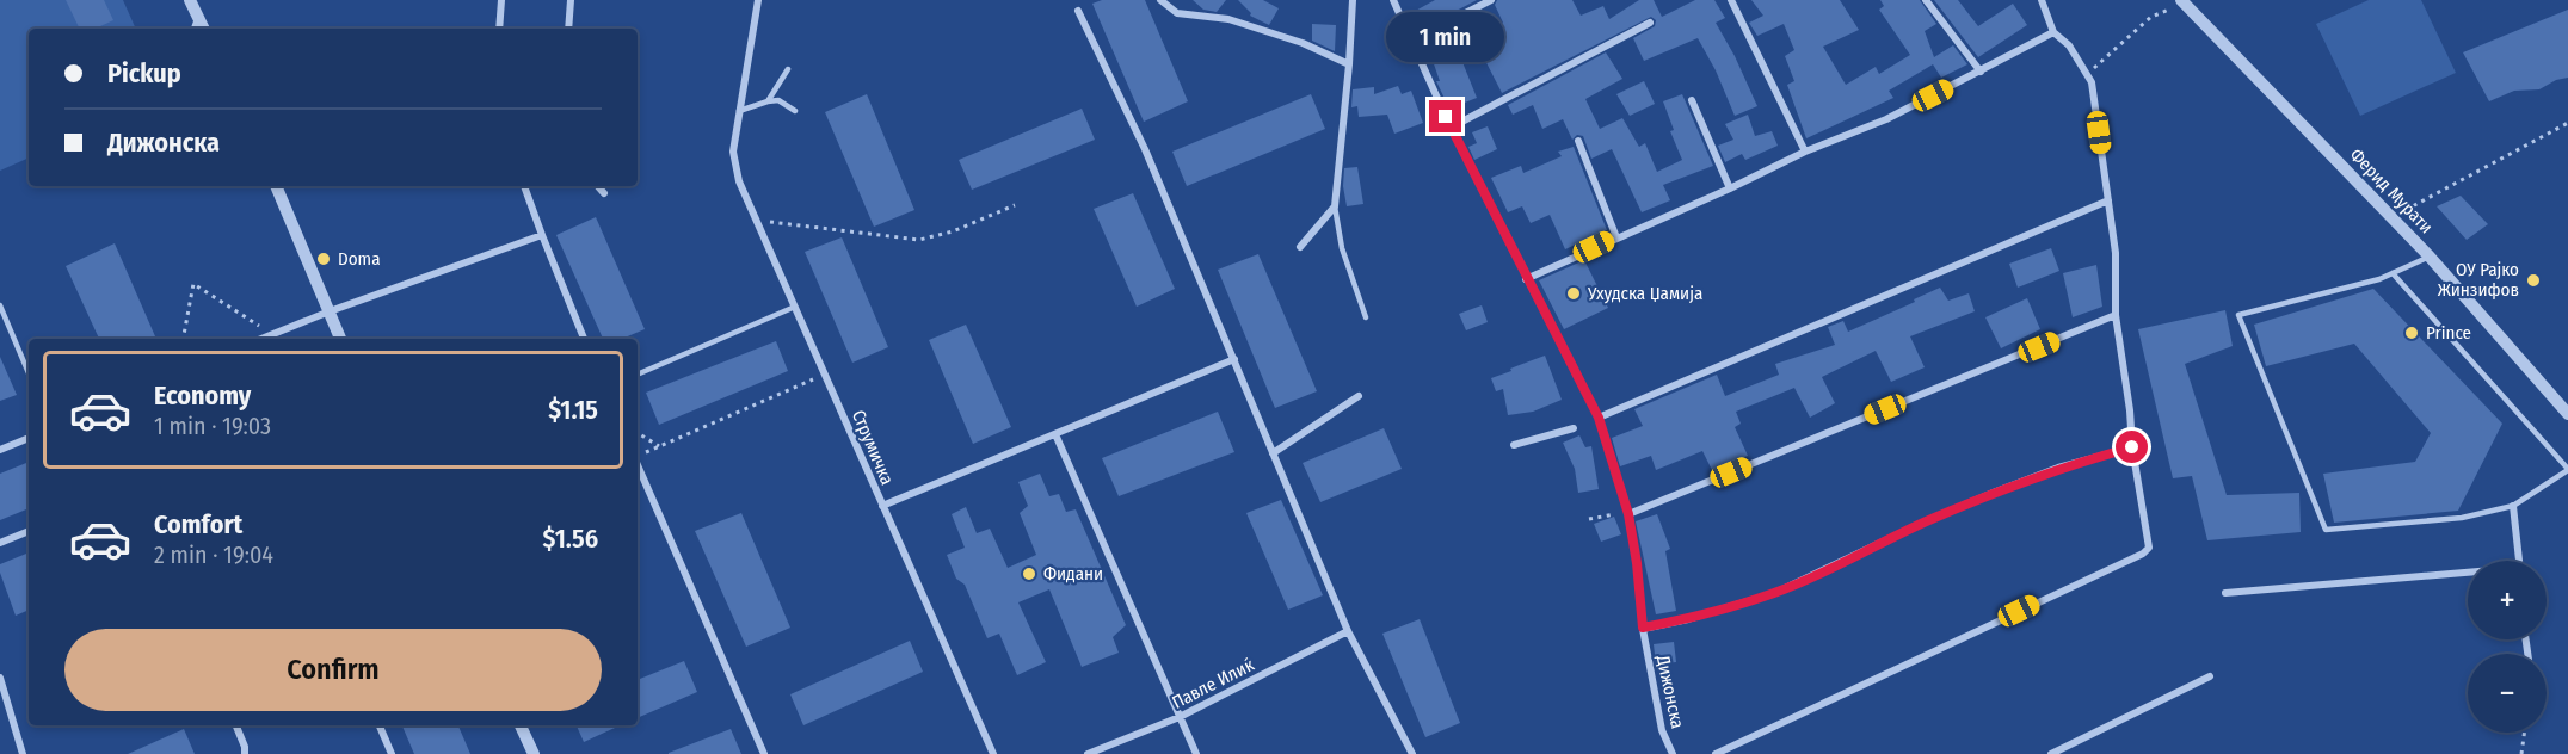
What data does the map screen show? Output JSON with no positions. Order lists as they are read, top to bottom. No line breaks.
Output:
{"streets":{"street":["Ферид Мурати","Струмичка","Павле Илиќ","Дижонска"]},"places":["Doma","ОУ Рајко Жинзифов","Ухудска Џамија","Prince","Фидани"],"page":{"bubble":"1 min","banner":["Pickup","Дижонска"],"list":[{"name":"Economy","note":"1 min · 19:03","value":"$1.15"},{"name":"Comfort","note":"2 min · 19:04","value":"$1.56"}],"map_buttons":["+","−"],"buttons":"Confirm"}}
